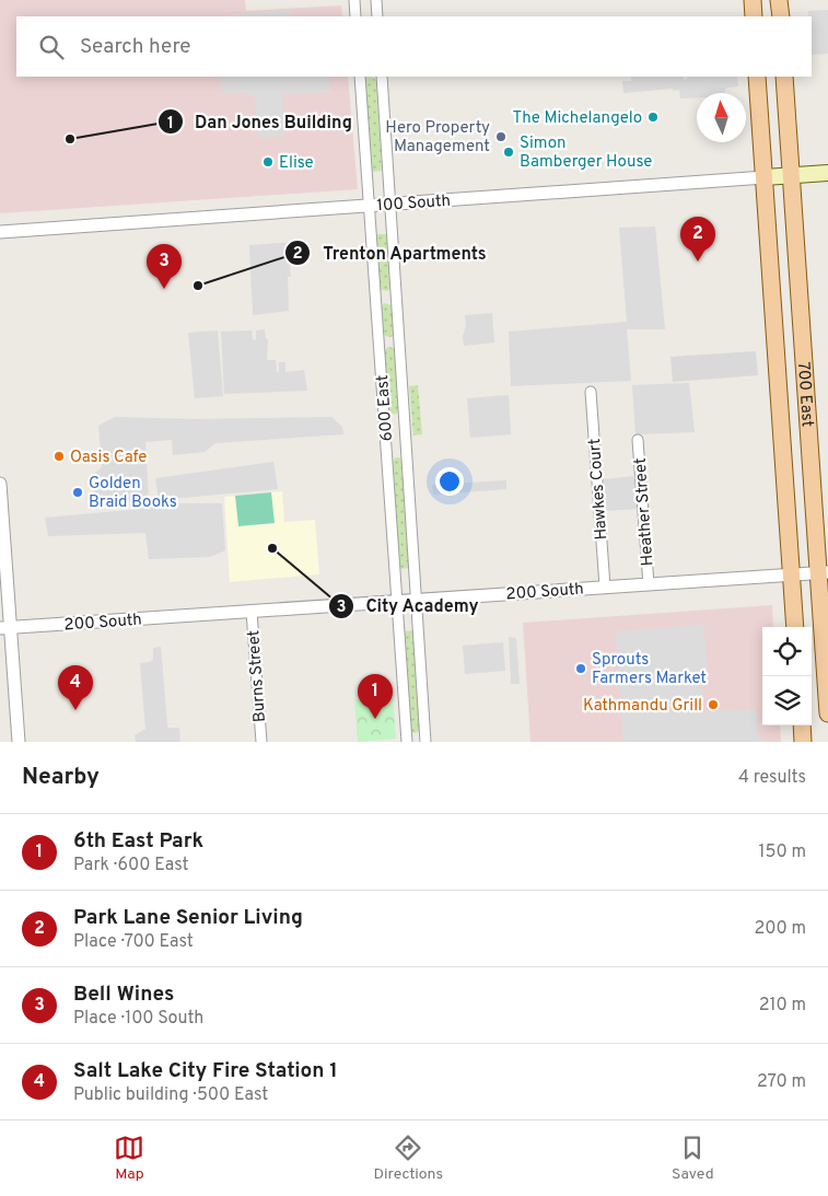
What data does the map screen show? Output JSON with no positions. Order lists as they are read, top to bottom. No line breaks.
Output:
{"streets":{"main road":["100 South","700 East"],"street":["600 East","Hawkes Court","Heather Street","200 South","Burns Street"]},"crossings":[["100 South","700 East"],["100 South","600 East"],["700 East","200 South"],["600 East","200 South"],["Hawkes Court","200 South"],["Heather Street","200 South"],["200 South","Burns Street"]],"places":["The Michelangelo","Hero Property Management","Dan Jones Building","Simon Bamberger House","Elise","Trenton Apartments","Oasis Cafe","Golden Braid Books","City Academy","Sprouts Farmers Market","Kathmandu Grill"],"north":"top","page":{"search":"Search here","pins":["2","3","4","1"],"heading":["Nearby","4 results"],"list":[{"mark":"1","name":"6th East Park","note":"Park · 600 East","value":"150 m"},{"mark":"2","name":"Park Lane Senior Living","note":"Place · 700 East","value":"200 m"},{"mark":"3","name":"Bell Wines","note":"Place · 100 South","value":"210 m"},{"mark":"4","name":"Salt Lake City Fire Station 1","note":"Public building · 500 East","value":"270 m"}],"nav":["Map","Directions","Saved"]}}
